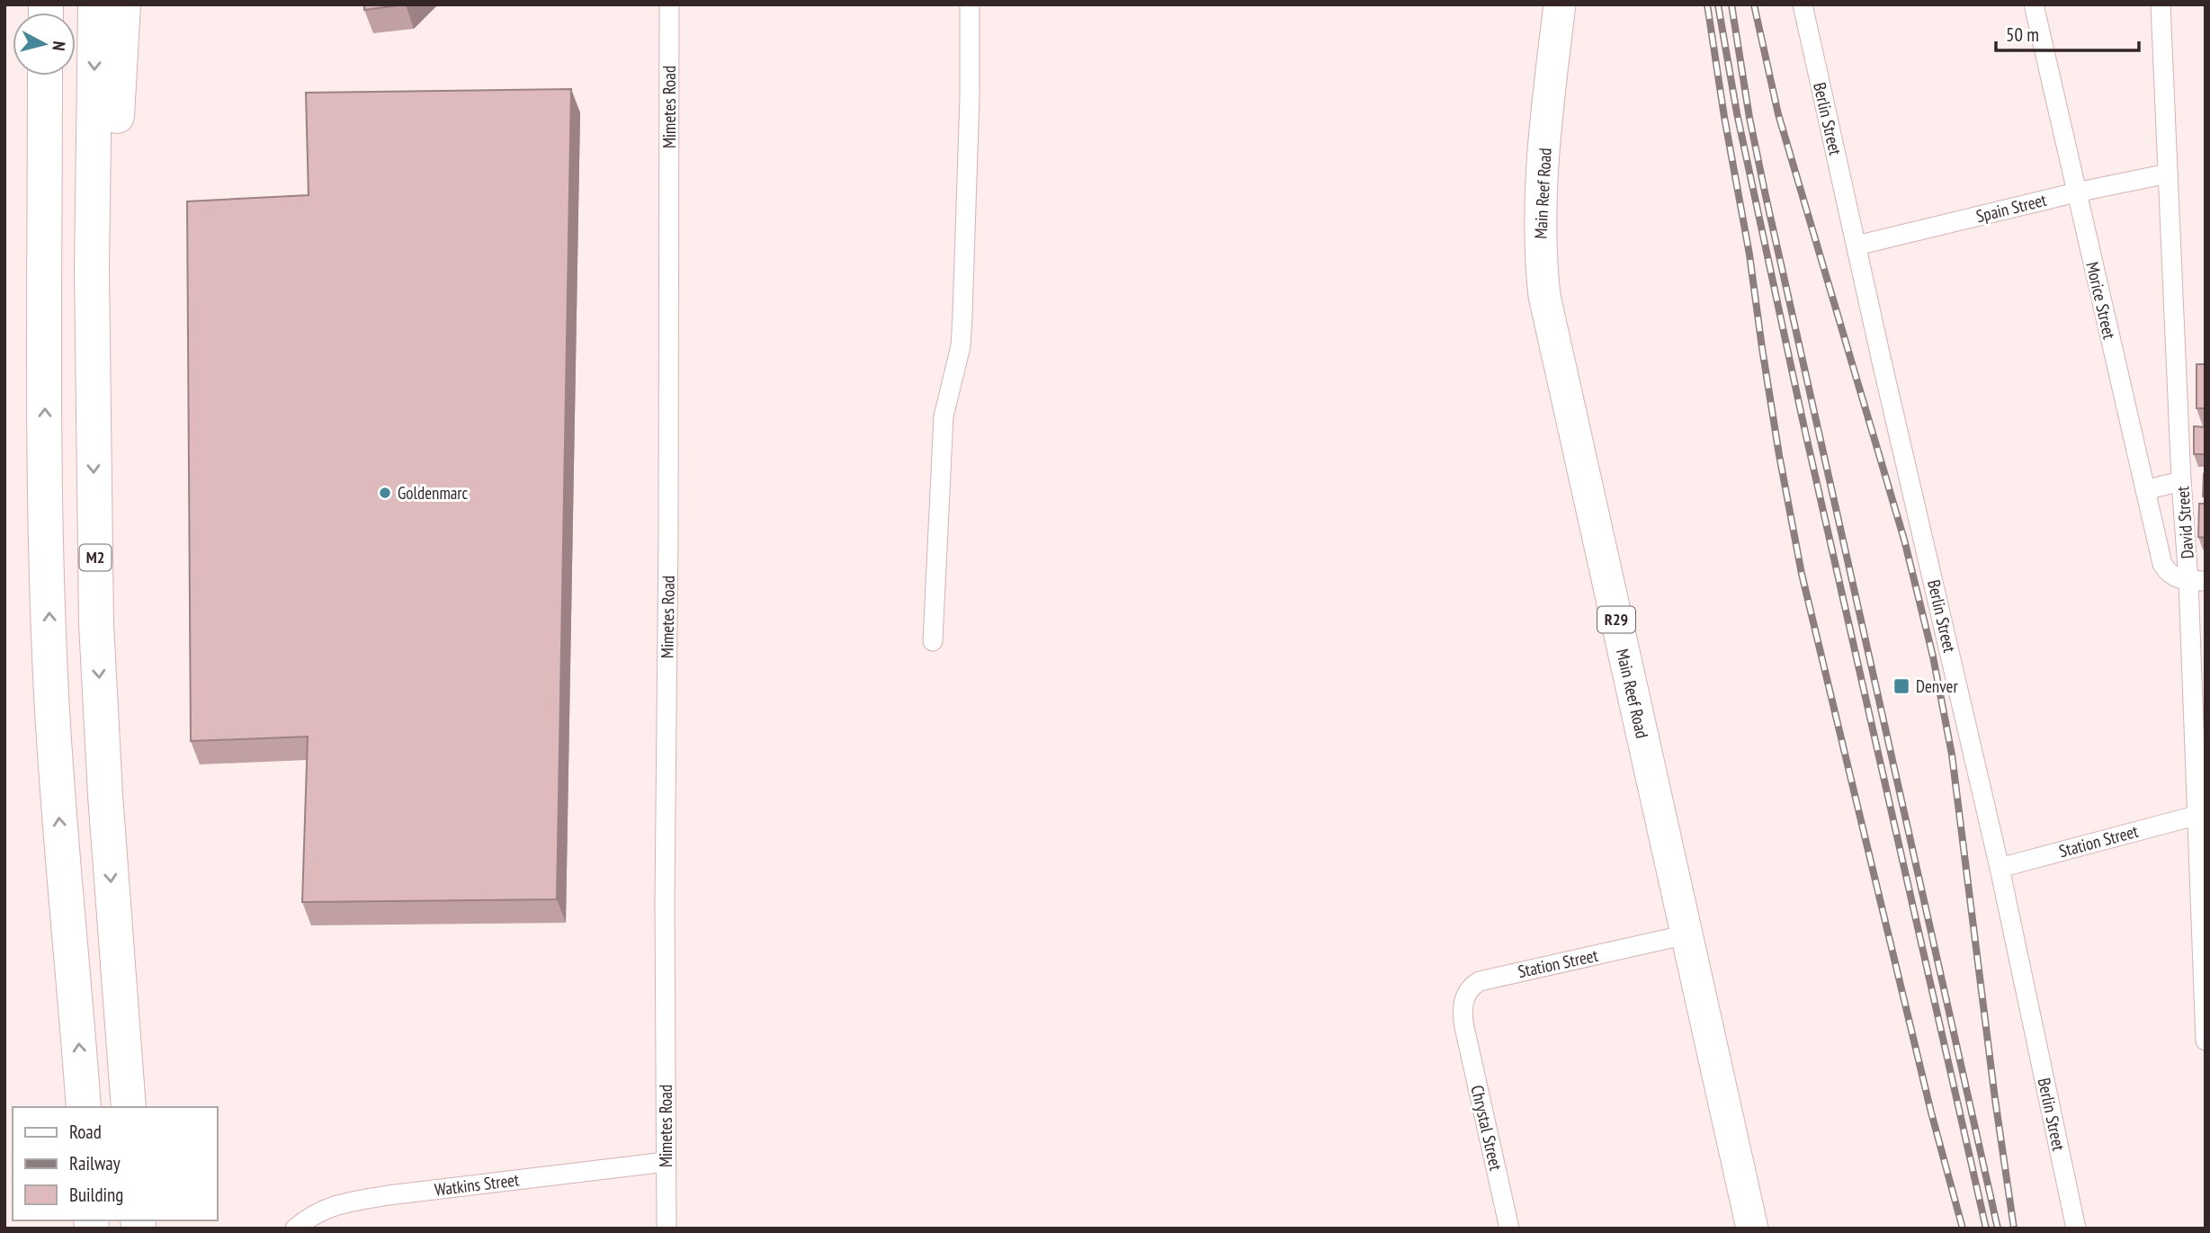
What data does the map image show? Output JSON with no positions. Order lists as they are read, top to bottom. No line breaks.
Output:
{"streets":{"highway":["M2"],"main road":["Main Reef Road","R29"],"street":["Mimetes Road","Berlin Street","Spain Street","Morice Street","David Street","Station Street","Chrystal Street","Watkins Street"]},"crossings":[["Mimetes Road","Watkins Street"],["Berlin Street","Spain Street"],["Berlin Street","Station Street"],["Main Reef Road","Station Street"],["Spain Street","Morice Street"],["Spain Street","David Street"],["Morice Street","David Street"],["David Street","Station Street"],["Station Street","Chrystal Street"]],"places":{"other":["Goldenmarc"],"transit":["Denver"]},"legend":["Road","Railway","Building"],"scale_bar":"50 m","north":"right"}
